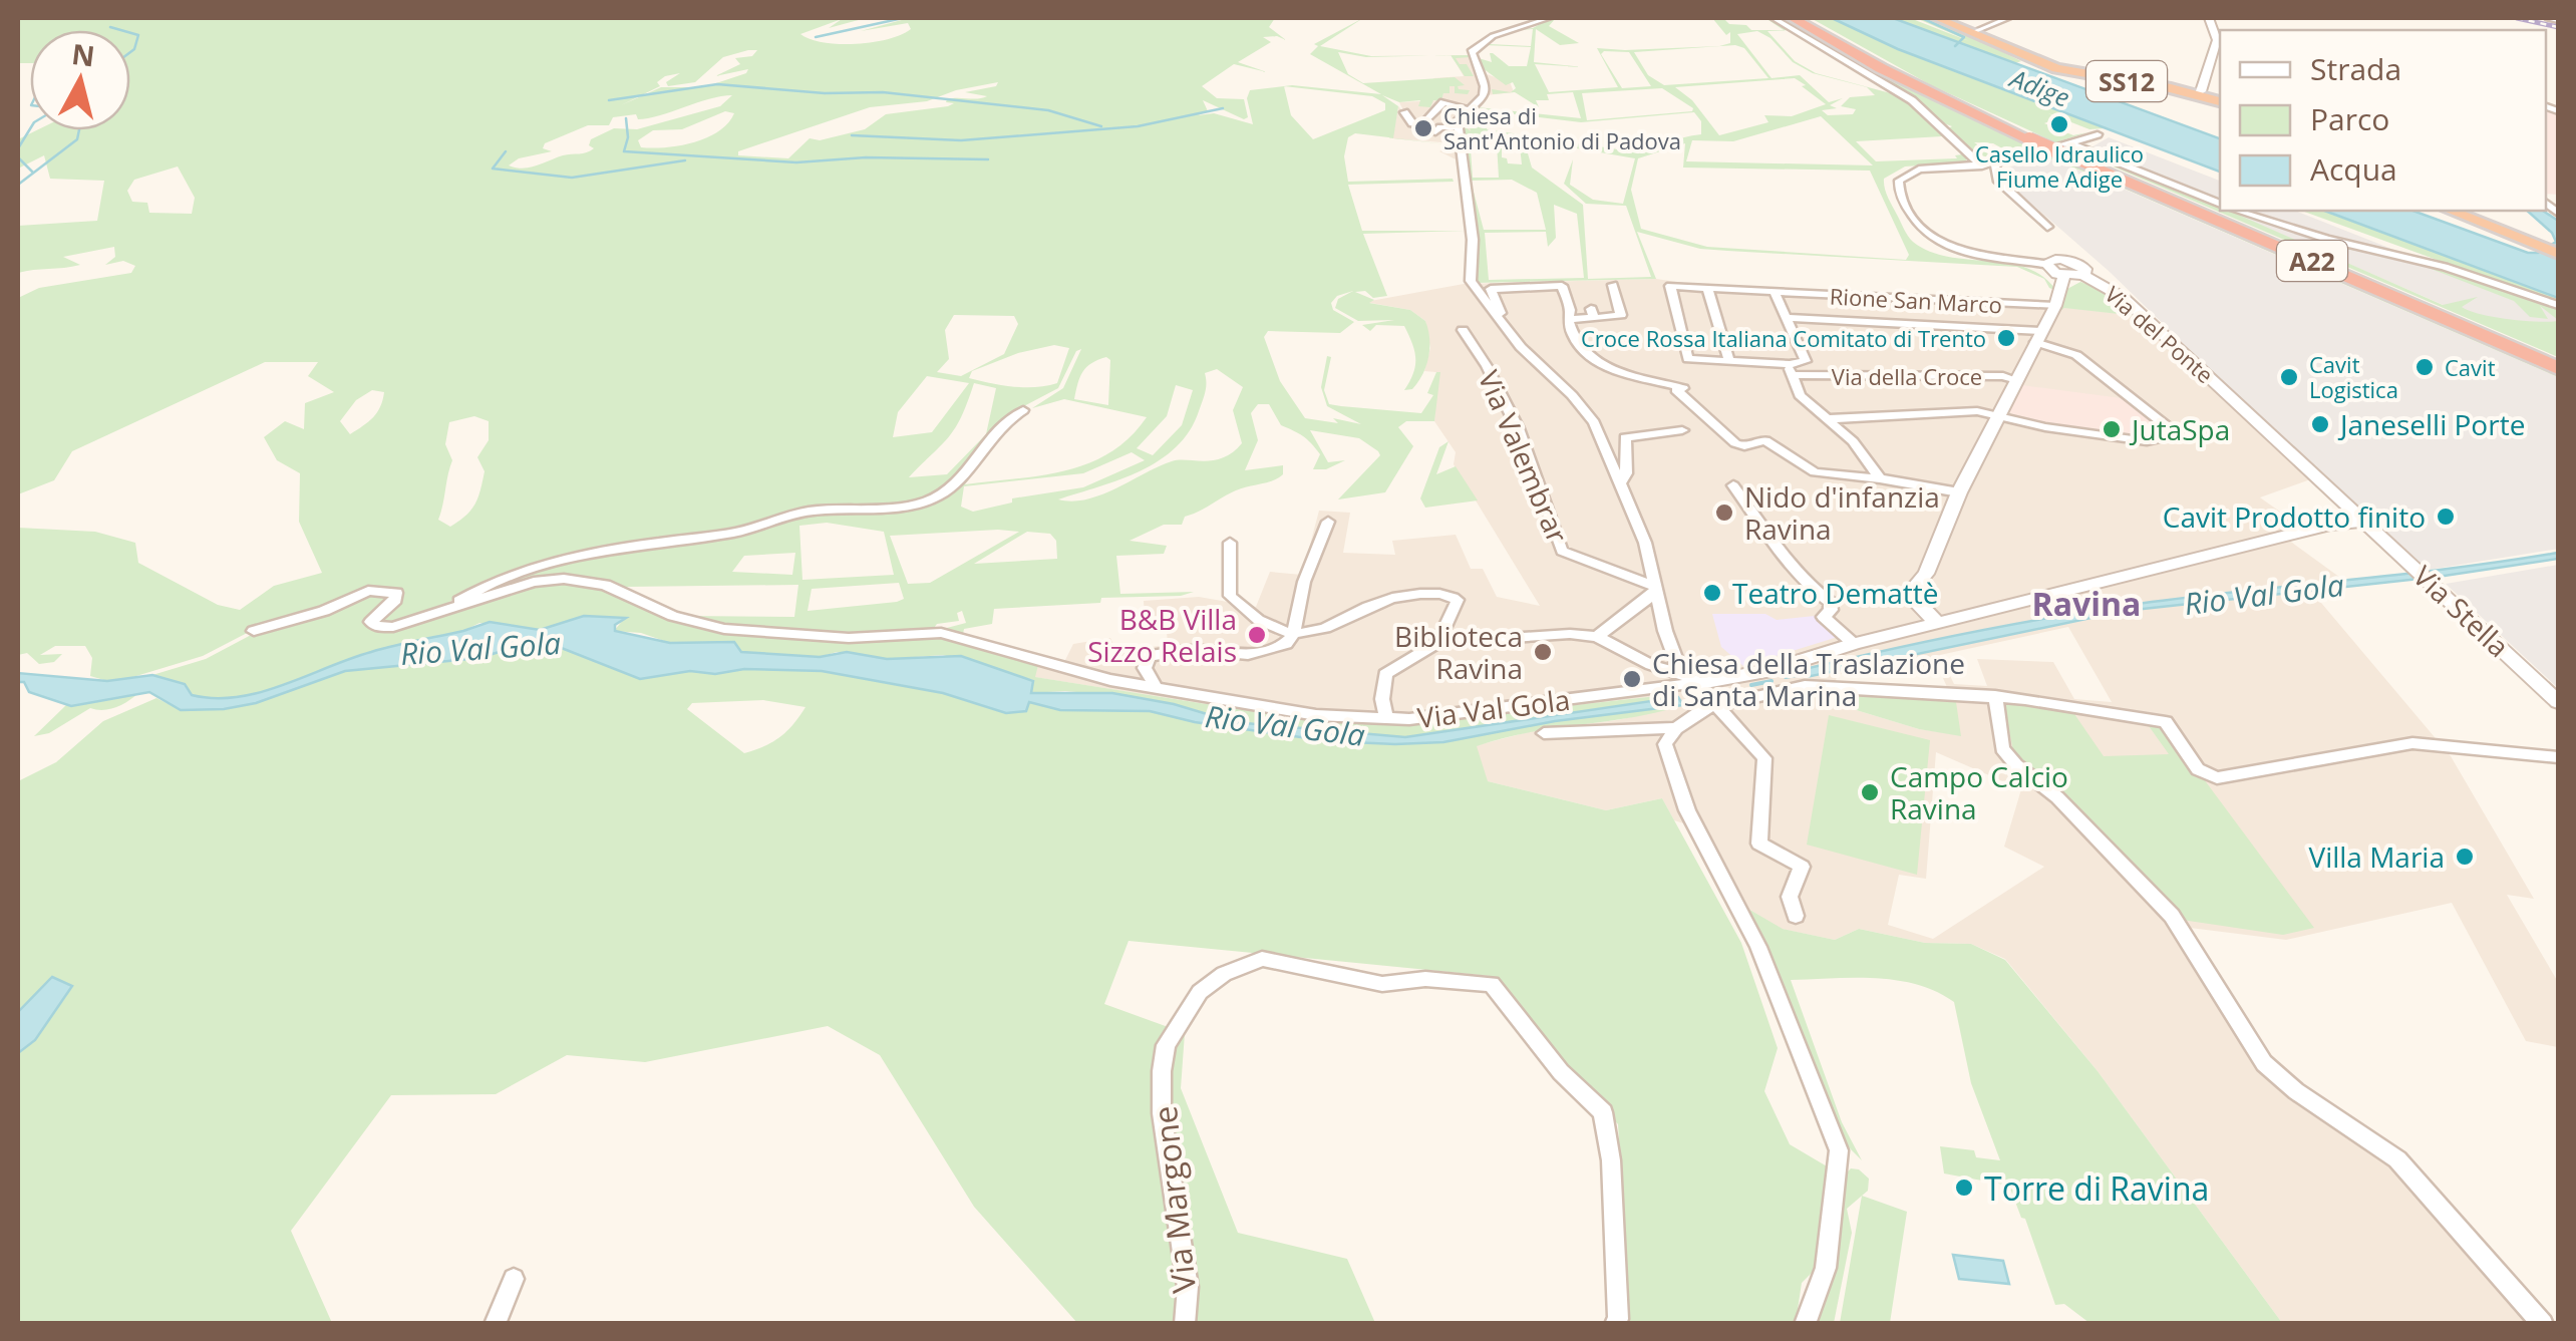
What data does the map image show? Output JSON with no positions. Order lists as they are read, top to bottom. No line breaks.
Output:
{"streets":{"highway":["SS12","A22"],"street":["Rione San Marco","Via del Ponte","Via della Croce","Via Valembrar","Via Stella","Via Val Gola","Via Margone"]},"crossings":[["Rione San Marco","Via della Croce"],["Via del Ponte","Via Stella"]],"districts":["Ravina"],"water":["Adige","Rio Val Gola"],"places":["Casello Idraulico Fiume Adige","Chiesa di Sant'Antonio di Padova","Croce Rossa Italiana Comitato di Trento","Cavit","Cavit Logistica","Janeselli Porte","JutaSpa","Nido d'infanzia Ravina","Cavit Prodotto finito","Teatro Demattè","B&B Villa Sizzo Relais","Biblioteca Ravina","Chiesa della Traslazione di Santa Marina","Campo Calcio Ravina","Villa Maria","Torre di Ravina"],"legend":["Strada","Parco","Acqua"],"north":"top"}
